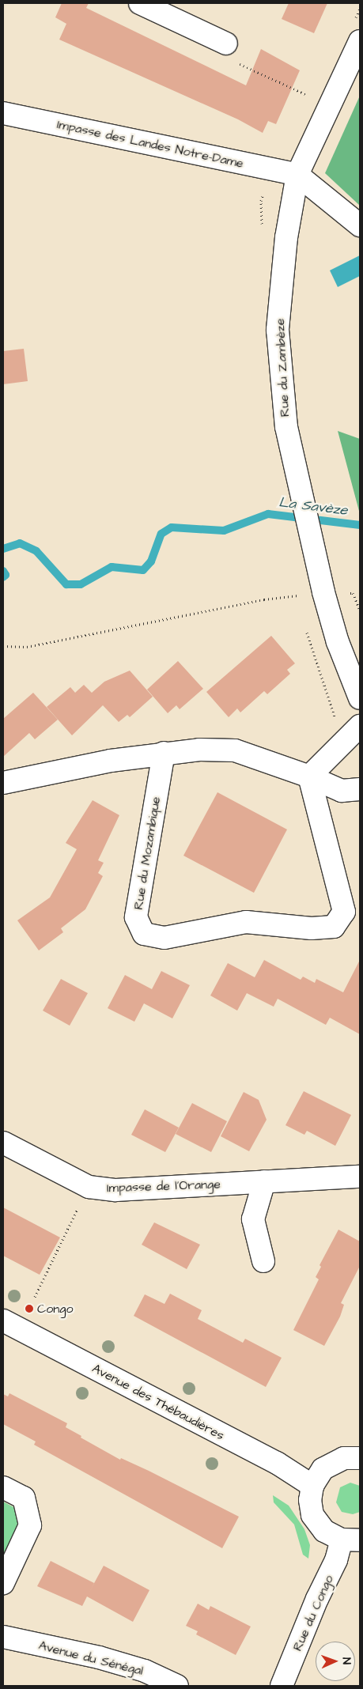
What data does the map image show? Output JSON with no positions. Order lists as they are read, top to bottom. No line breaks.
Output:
{"streets":{"street":["Impasse des Landes Notre-Dame","Rue du Zambèze","Rue du Mozambique","Impasse de l'Orange","Avenue des Thébaudières","Rue du Congo","Avenue du Sénégal"]},"crossings":[["Impasse des Landes Notre-Dame","Rue du Zambèze"]],"water":["La Savèze"],"places":["Congo"],"north":"right"}
